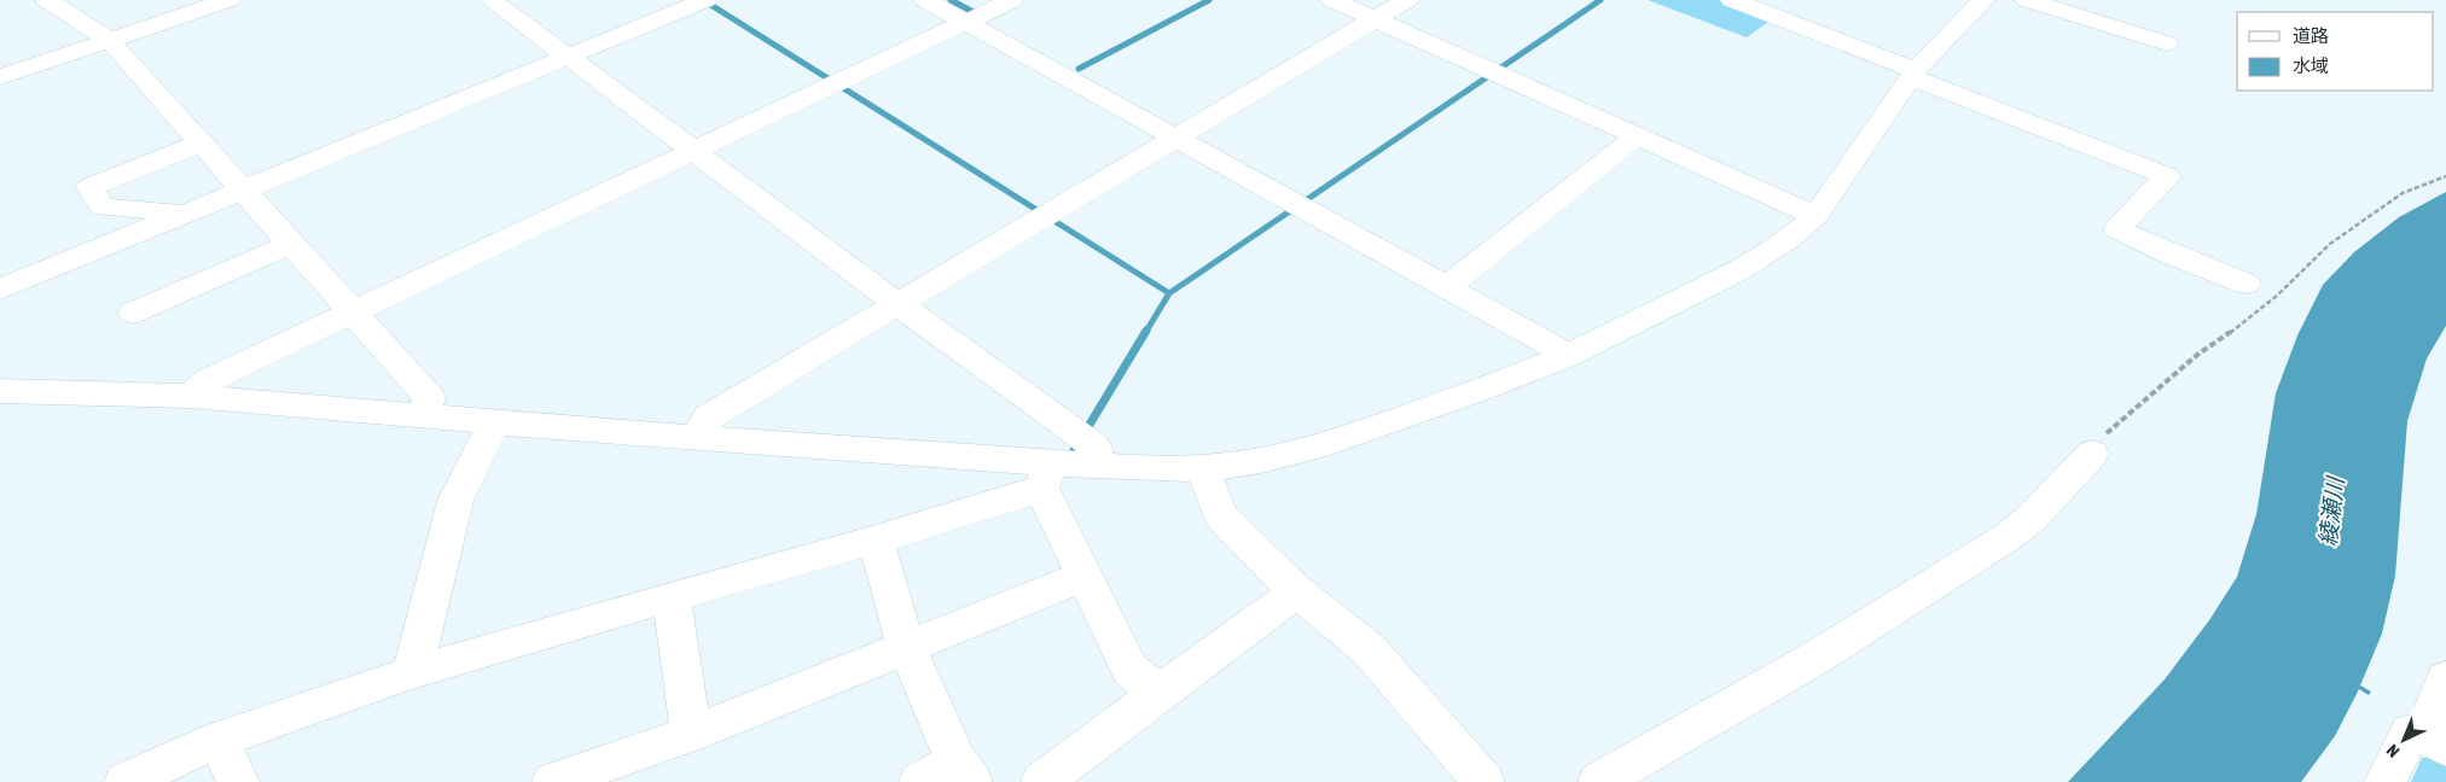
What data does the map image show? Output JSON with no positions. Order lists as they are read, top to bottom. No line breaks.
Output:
{"water":["綾瀬川"],"legend":["道路","水域"],"north":"bottom left"}
